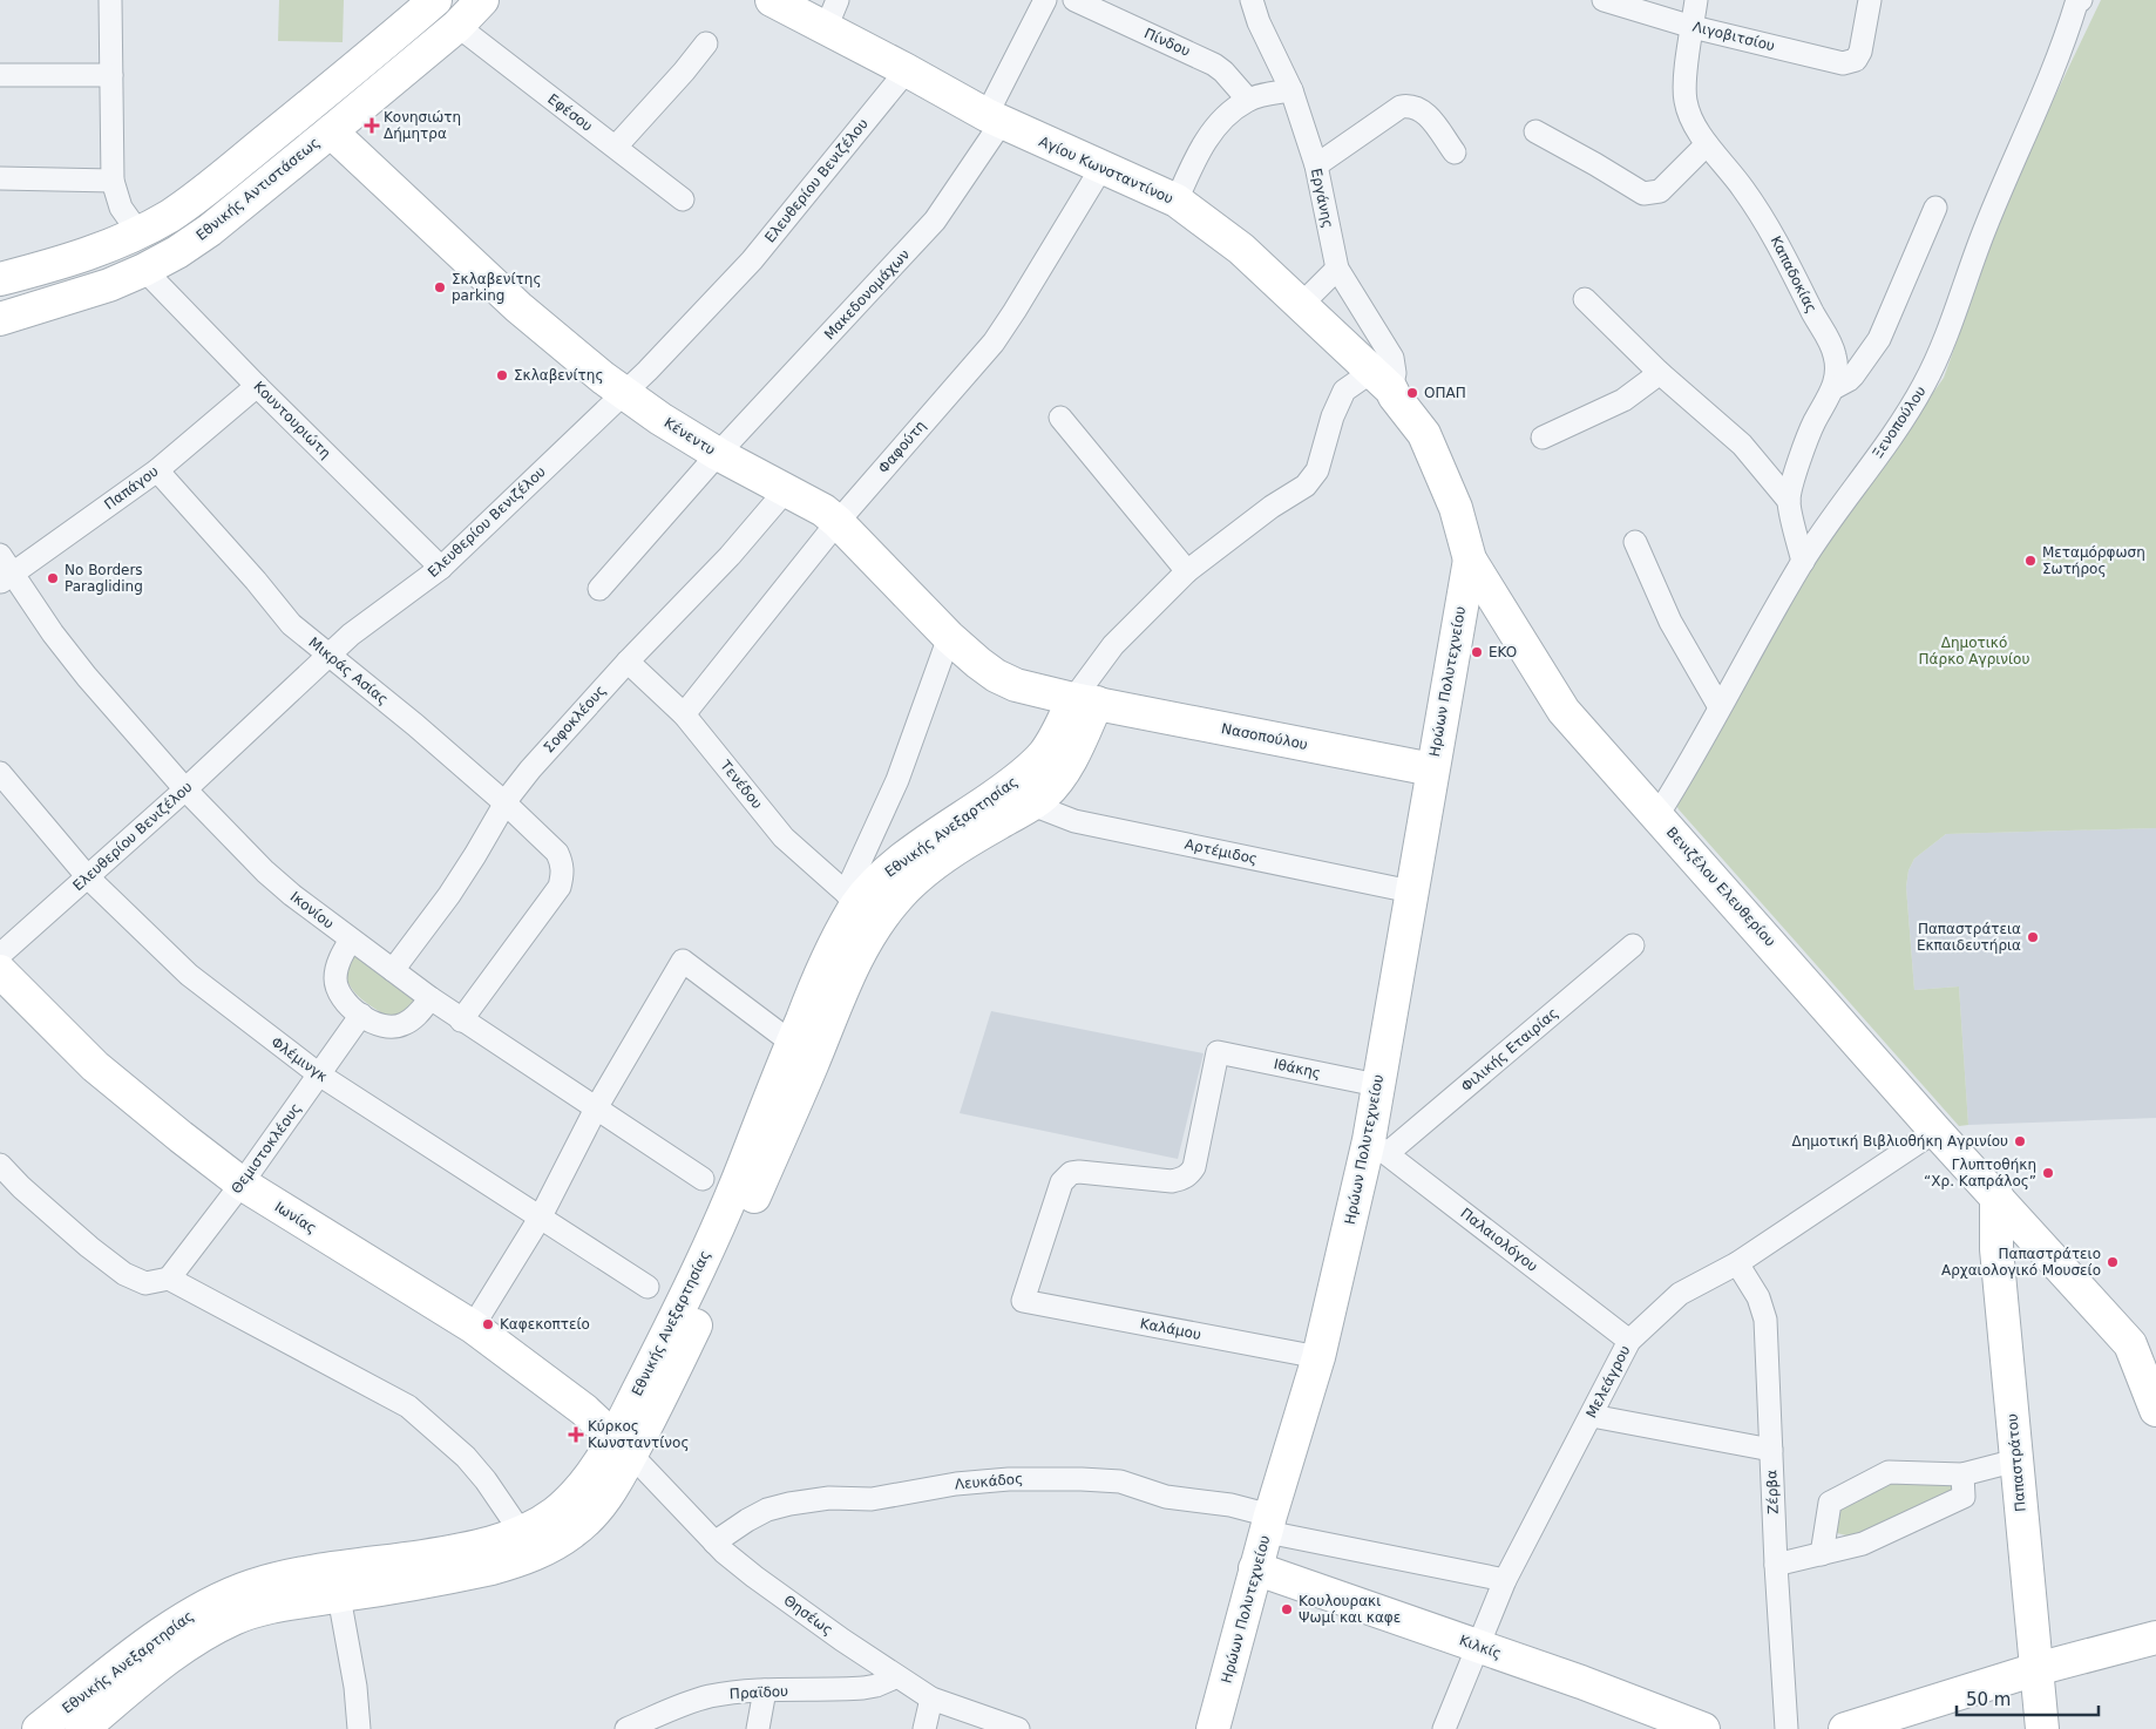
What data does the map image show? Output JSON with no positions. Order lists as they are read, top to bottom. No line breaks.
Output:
{"streets":{"street":["Λιγοβιτσίου","Πίνδου","Εφέσου","Αγίου Κωνσταντίνου","Ελευθερίου Βενιζέλου","Εθνικής Αντιστάσεως","Εργάνης","Καπαδοκίας","Μακεδονομάχων","Κουντουριώτη","Ξενοπούλου","Κένεντυ","Φαφούτη","Παπάγου","Μικράς Ασίας","Ηρώων Πολυτεχνείου","Σοφοκλέους","Νασοπούλου","Τενέδου","Εθνικής Ανεξαρτησίας","Αρτέμιδος","Βενιζέλου Ελευθερίου","Ικονίου","Φιλικής Εταιρίας","Φλέμινγκ","Ιθάκης","Θεμιστοκλέους","Ιωνίας","Παλαιολόγου","Καλάμου","Μελεάγρου","Παπαστράτου","Λευκάδος","Ζέρβα","Θησέως","Κιλκίς","Πραϊδου"]},"crossings":[["Λιγοβιτσίου","Καπαδοκίας"],["Εφέσου","Εθνικής Αντιστάσεως"],["Αγίου Κωνσταντίνου","Ελευθερίου Βενιζέλου"],["Αγίου Κωνσταντίνου","Εργάνης"],["Αγίου Κωνσταντίνου","Μακεδονομάχων"],["Αγίου Κωνσταντίνου","Φαφούτη"],["Αγίου Κωνσταντίνου","Ηρώων Πολυτεχνείου"],["Αγίου Κωνσταντίνου","Βενιζέλου Ελευθερίου"],["Ελευθερίου Βενιζέλου","Κουντουριώτη"],["Ελευθερίου Βενιζέλου","Κένεντυ"],["Ελευθερίου Βενιζέλου","Μικράς Ασίας"],["Ελευθερίου Βενιζέλου","Ικονίου"],["Ελευθερίου Βενιζέλου","Φλέμινγκ"],["Εθνικής Αντιστάσεως","Κουντουριώτη"],["Εθνικής Αντιστάσεως","Κένεντυ"],["Καπαδοκίας","Ξενοπούλου"],["Μακεδονομάχων","Κένεντυ"],["Κουντουριώτη","Παπάγου"],["Ξενοπούλου","Βενιζέλου Ελευθερίου"],["Κένεντυ","Φαφούτη"],["Κένεντυ","Σοφοκλέους"],["Κένεντυ","Νασοπούλου"],["Κένεντυ","Εθνικής Ανεξαρτησίας"],["Φαφούτη","Τενέδου"],["Παπάγου","Μικράς Ασίας"],["Παπάγου","Ικονίου"],["Μικράς Ασίας","Σοφοκλέους"],["Μικράς Ασίας","Ικονίου"],["Ηρώων Πολυτεχνείου","Νασοπούλου"],["Ηρώων Πολυτεχνείου","Αρτέμιδος"],["Ηρώων Πολυτεχνείου","Βενιζέλου Ελευθερίου"],["Ηρώων Πολυτεχνείου","Φιλικής Εταιρίας"],["Ηρώων Πολυτεχνείου","Ιθάκης"],["Ηρώων Πολυτεχνείου","Παλαιολόγου"],["Ηρώων Πολυτεχνείου","Καλάμου"],["Ηρώων Πολυτεχνείου","Λευκάδος"],["Ηρώων Πολυτεχνείου","Κιλκίς"],["Σοφοκλέους","Τενέδου"],["Σοφοκλέους","Ικονίου"],["Νασοπούλου","Εθνικής Ανεξαρτησίας"],["Τενέδου","Εθνικής Ανεξαρτησίας"],["Εθνικής Ανεξαρτησίας","Ιωνίας"],["Εθνικής Ανεξαρτησίας","Θησέως"],["Βενιζέλου Ελευθερίου","Μελεάγρου"],["Βενιζέλου Ελευθερίου","Παπαστράτου"],["Φιλικής Εταιρίας","Παλαιολόγου"],["Φλέμινγκ","Θεμιστοκλέους"],["Ιθάκης","Καλάμου"],["Θεμιστοκλέους","Ιωνίας"],["Ιωνίας","Θησέως"],["Παλαιολόγου","Μελεάγρου"],["Μελεάγρου","Λευκάδος"],["Μελεάγρου","Ζέρβα"],["Μελεάγρου","Κιλκίς"],["Λευκάδος","Θησέως"],["Θησέως","Πραϊδου"]],"parks":["Δημοτικό Πάρκο Αγρινίου"],"places":{"health":["Κονησιώτη Δήμητρα","Κύρκος Κωνσταντίνος"],"other":["Σκλαβενίτης parking","Σκλαβενίτης","ΟΠΑΠ","Μεταμόρφωση Σωτήρος","No Borders Paragliding","EKO","Παπαστράτεια Εκπαιδευτήρια","Δημοτική Βιβλιοθήκη Αγρινίου","Γλυπτοθήκη “Χρ. Καπράλος”","Παπαστράτειο Αρχαιολογικό Μουσείο","Καφεκοπτείο","Κουλουρακι Ψωμί και καφε"]},"scale_bar":"50 m"}
